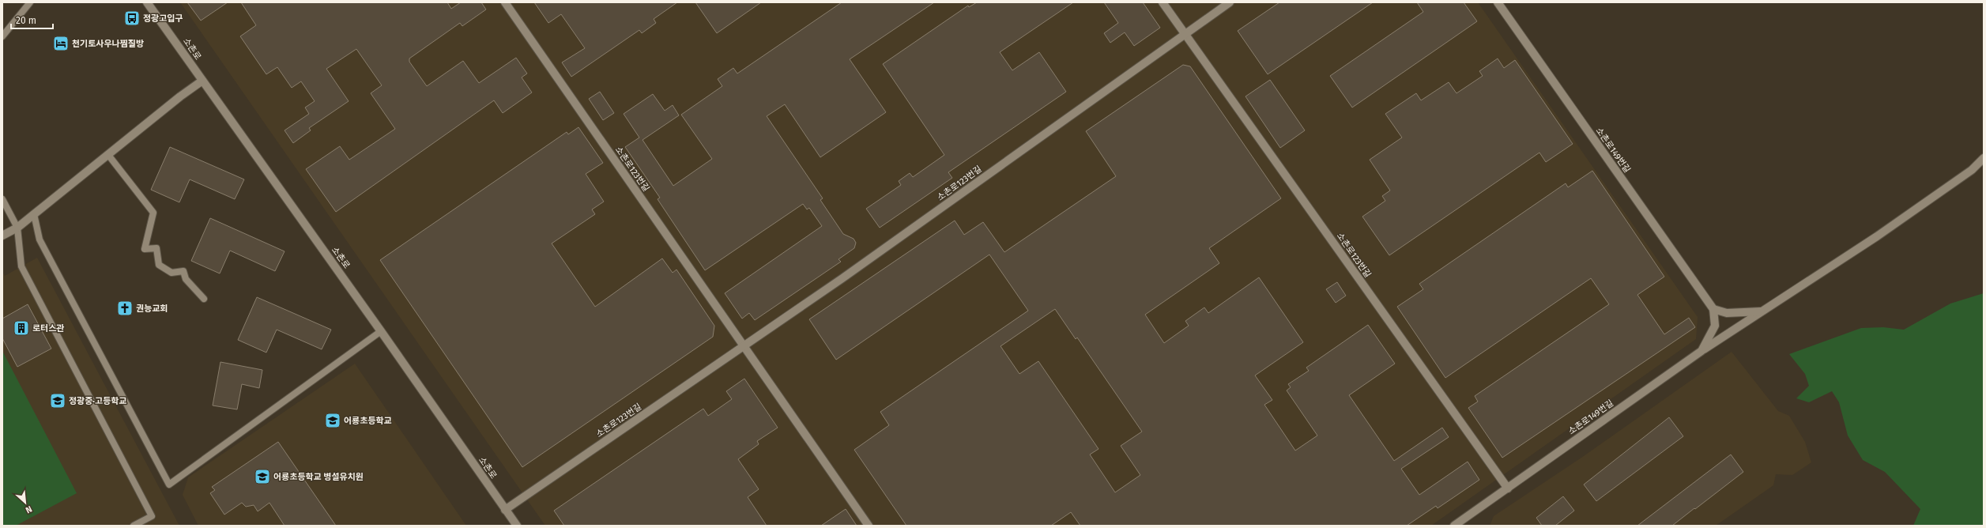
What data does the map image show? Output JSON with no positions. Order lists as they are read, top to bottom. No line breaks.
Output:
{"streets":{"street":["소촌로","소촌로149번길","소촌로123번길"]},"crossings":[["소촌로","소촌로123번길"],["소촌로149번길","소촌로123번길"]],"places":{"bus stop":["정광고입구"],"hotel":["천기토사우나찜질방"],"church":["권능교회"],"building":["로터스관"],"school or university":["정광중·고등학교","어룡초등학교","어룡초등학교 병설유치원"]},"scale_bar":"20 m","north":"bottom right"}
